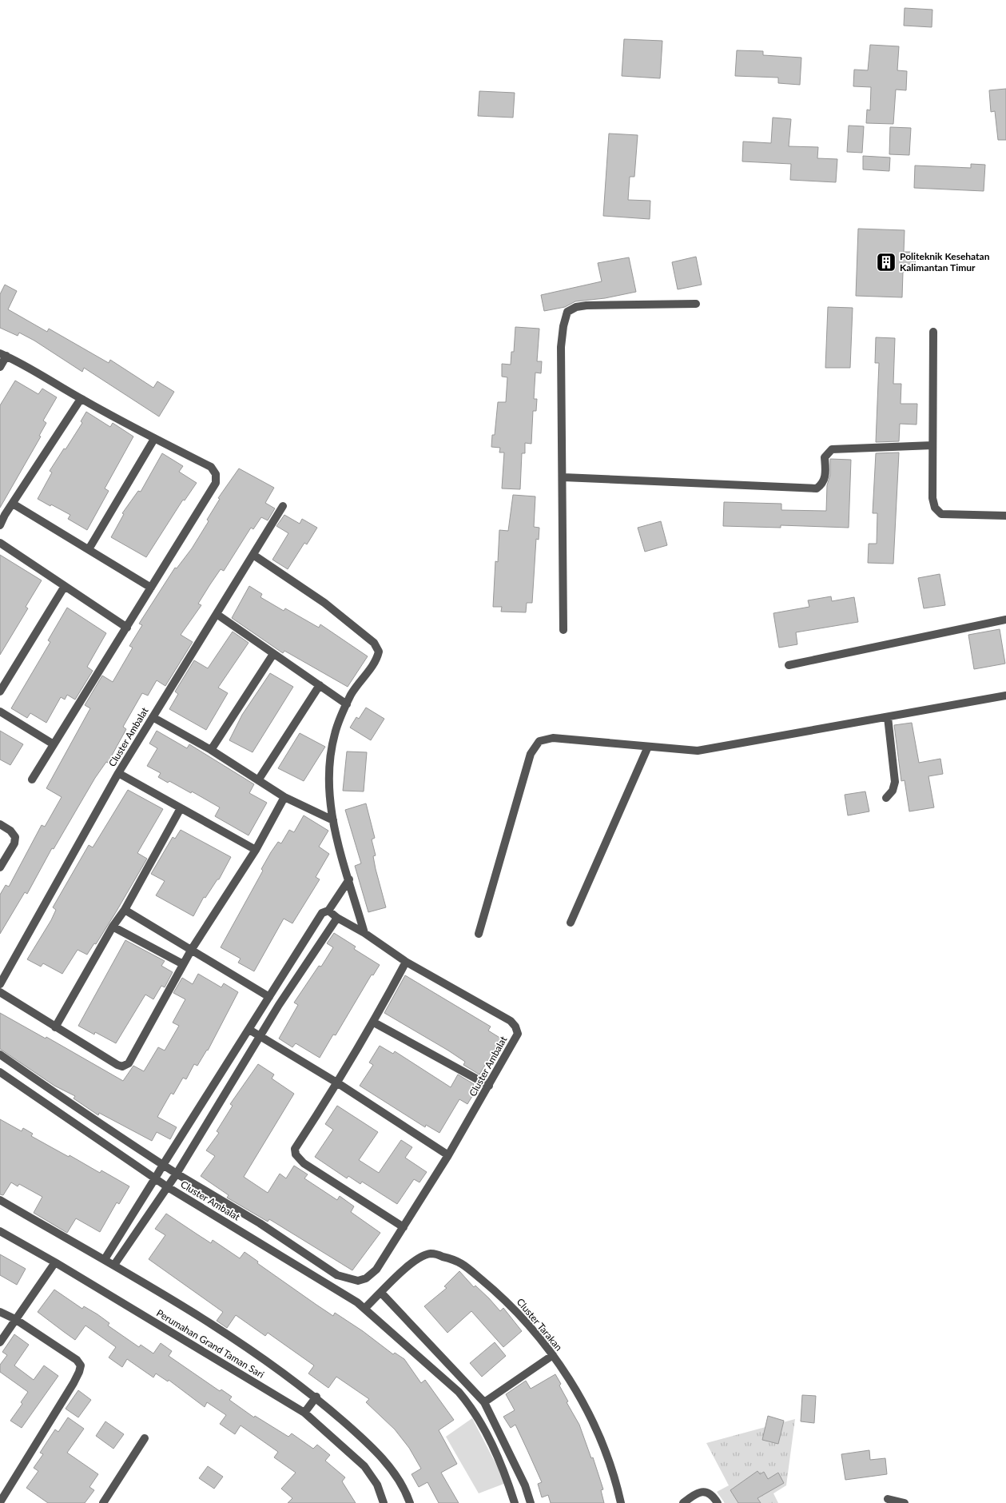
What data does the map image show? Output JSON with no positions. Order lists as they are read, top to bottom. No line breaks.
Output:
{"streets":{"street":["Cluster Ambalat","Cluster Tarakan","Perumahan Grand Taman Sari"]},"crossings":[["Cluster Ambalat","Cluster Tarakan"]],"places":{"building":["Politeknik Kesehatan Kalimantan Timur"]}}
